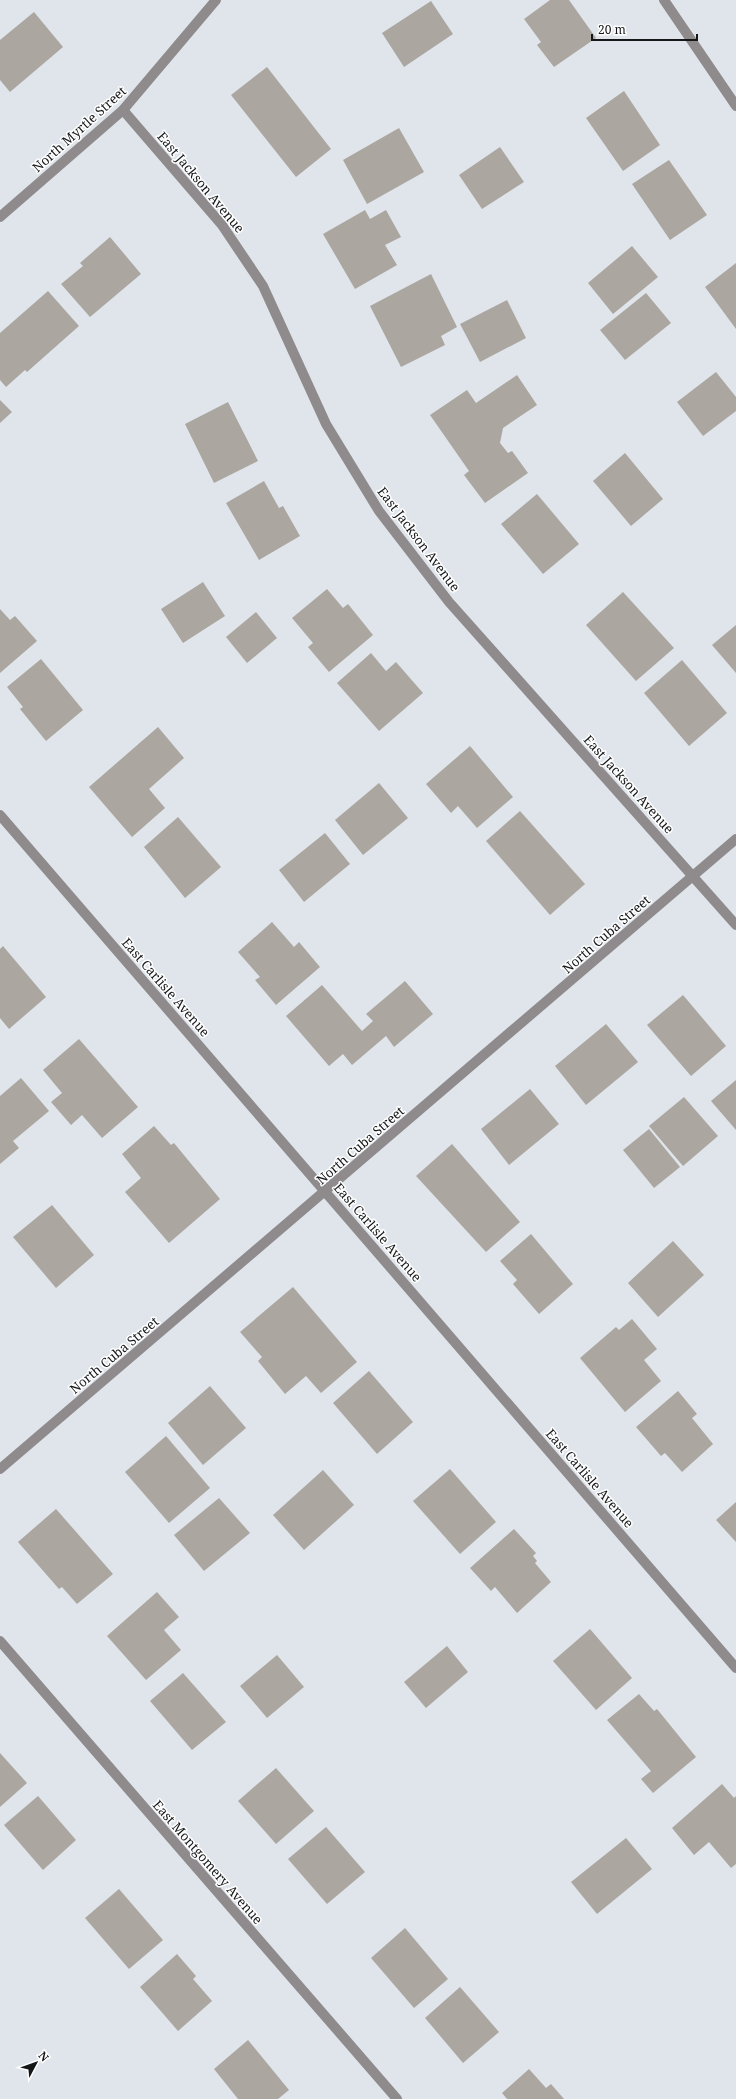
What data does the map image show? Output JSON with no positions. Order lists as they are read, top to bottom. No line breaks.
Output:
{"streets":{"street":["North Myrtle Street","East Jackson Avenue","North Cuba Street","East Carlisle Avenue","East Montgomery Avenue"]},"crossings":[["North Myrtle Street","East Jackson Avenue"],["East Jackson Avenue","North Cuba Street"],["North Cuba Street","East Carlisle Avenue"]],"scale_bar":"20 m","north":"top right"}
